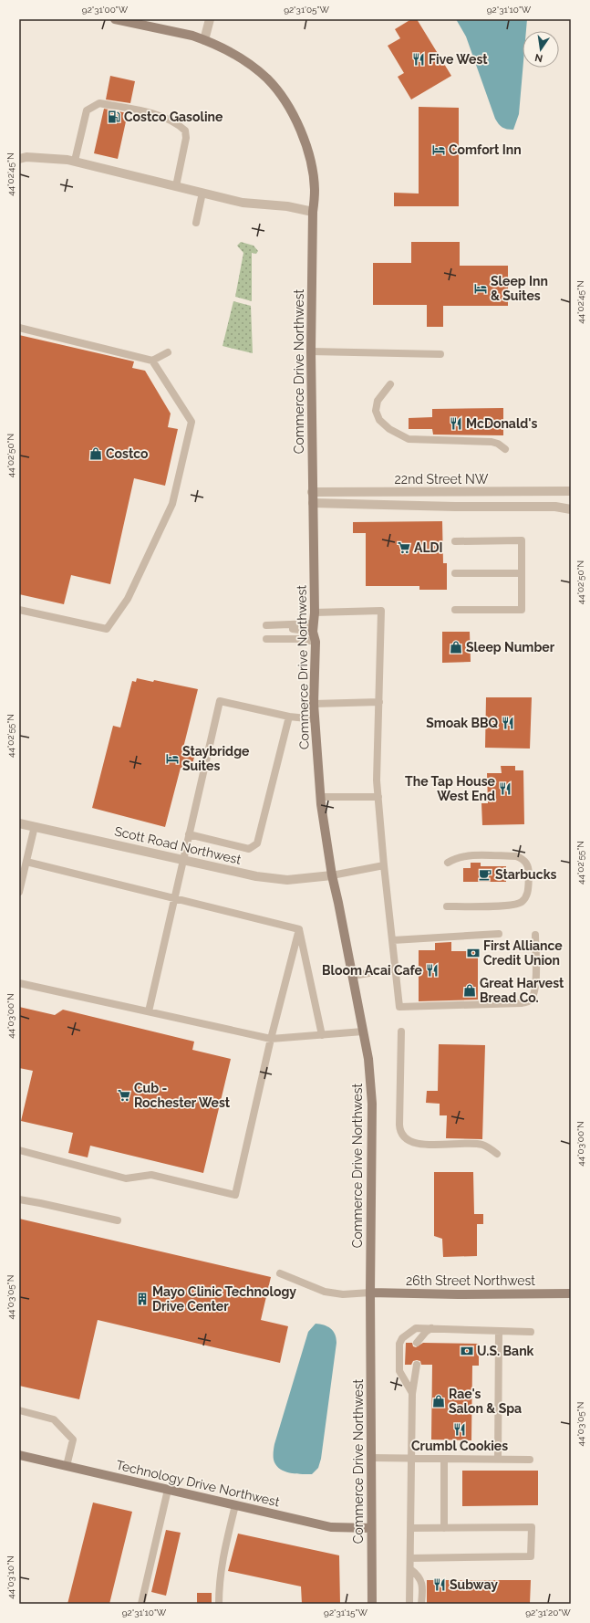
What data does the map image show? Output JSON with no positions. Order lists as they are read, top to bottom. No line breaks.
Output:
{"streets":{"street":["Commerce Drive Northwest","22nd Street NW","Scott Road Northwest","26th Street Northwest","Technology Drive Northwest"]},"crossings":[["Commerce Drive Northwest","22nd Street NW"],["Commerce Drive Northwest","Scott Road Northwest"],["Commerce Drive Northwest","26th Street Northwest"],["Commerce Drive Northwest","Technology Drive Northwest"]],"places":{"restaurant":["Five West","McDonald's","Smoak BBQ","The Tap House West End","Bloom Acai Cafe","Crumbl Cookies","Subway"],"fuel station":["Costco Gasoline"],"hotel":["Comfort Inn","Sleep Inn & Suites","Staybridge Suites"],"shop":["Costco","Sleep Number","Great Harvest Bread Co.","Rae's Salon & Spa"],"supermarket":["ALDI","Cub - Rochester West"],"cafe":["Starbucks"],"bank":["First Alliance Credit Union","U.S. Bank"],"building":["Mayo Clinic Technology Drive Center"]},"north":"bottom","coordinates":["92°31'00\"W","92°31'05\"W","92°31'10\"W","44°02'45\"N","44°02'50\"N","44°02'55\"N","44°03'00\"N","44°03'05\"N","44°03'10\"N","92°31'15\"W","92°31'20\"W"]}
